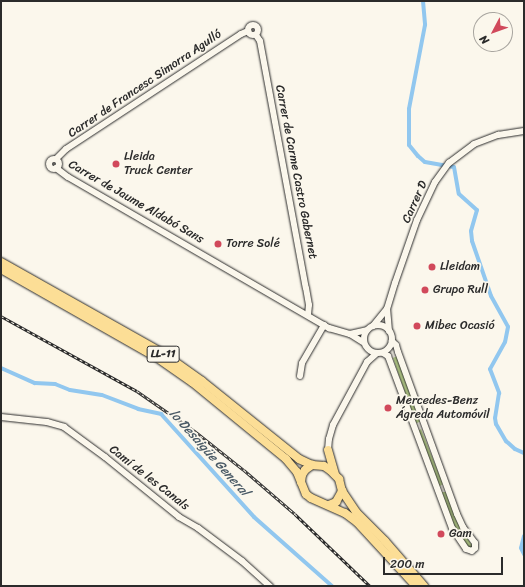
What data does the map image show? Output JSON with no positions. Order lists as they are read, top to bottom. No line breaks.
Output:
{"streets":{"highway":["LL-11"],"street":["Carrer de Francesc Simorra Agulló","Carrer de Carme Castro Gabernet","Carrer de Jaume Aldabó Sans","Carrer D","Camí de les Canals"]},"crossings":[["Carrer de Francesc Simorra Agulló","Carrer de Carme Castro Gabernet"],["Carrer de Francesc Simorra Agulló","Carrer de Jaume Aldabó Sans"],["Carrer de Carme Castro Gabernet","Carrer de Jaume Aldabó Sans"]],"water":["lo Desaigüe General"],"places":["Lleida Truck Center","Torre Solé","Lleidam","Grupo Rull","Mibec Ocasió","Mercedes-Benz Ágreda Automóvil","Gam"],"scale_bar":"200 m","north":"bottom left"}
